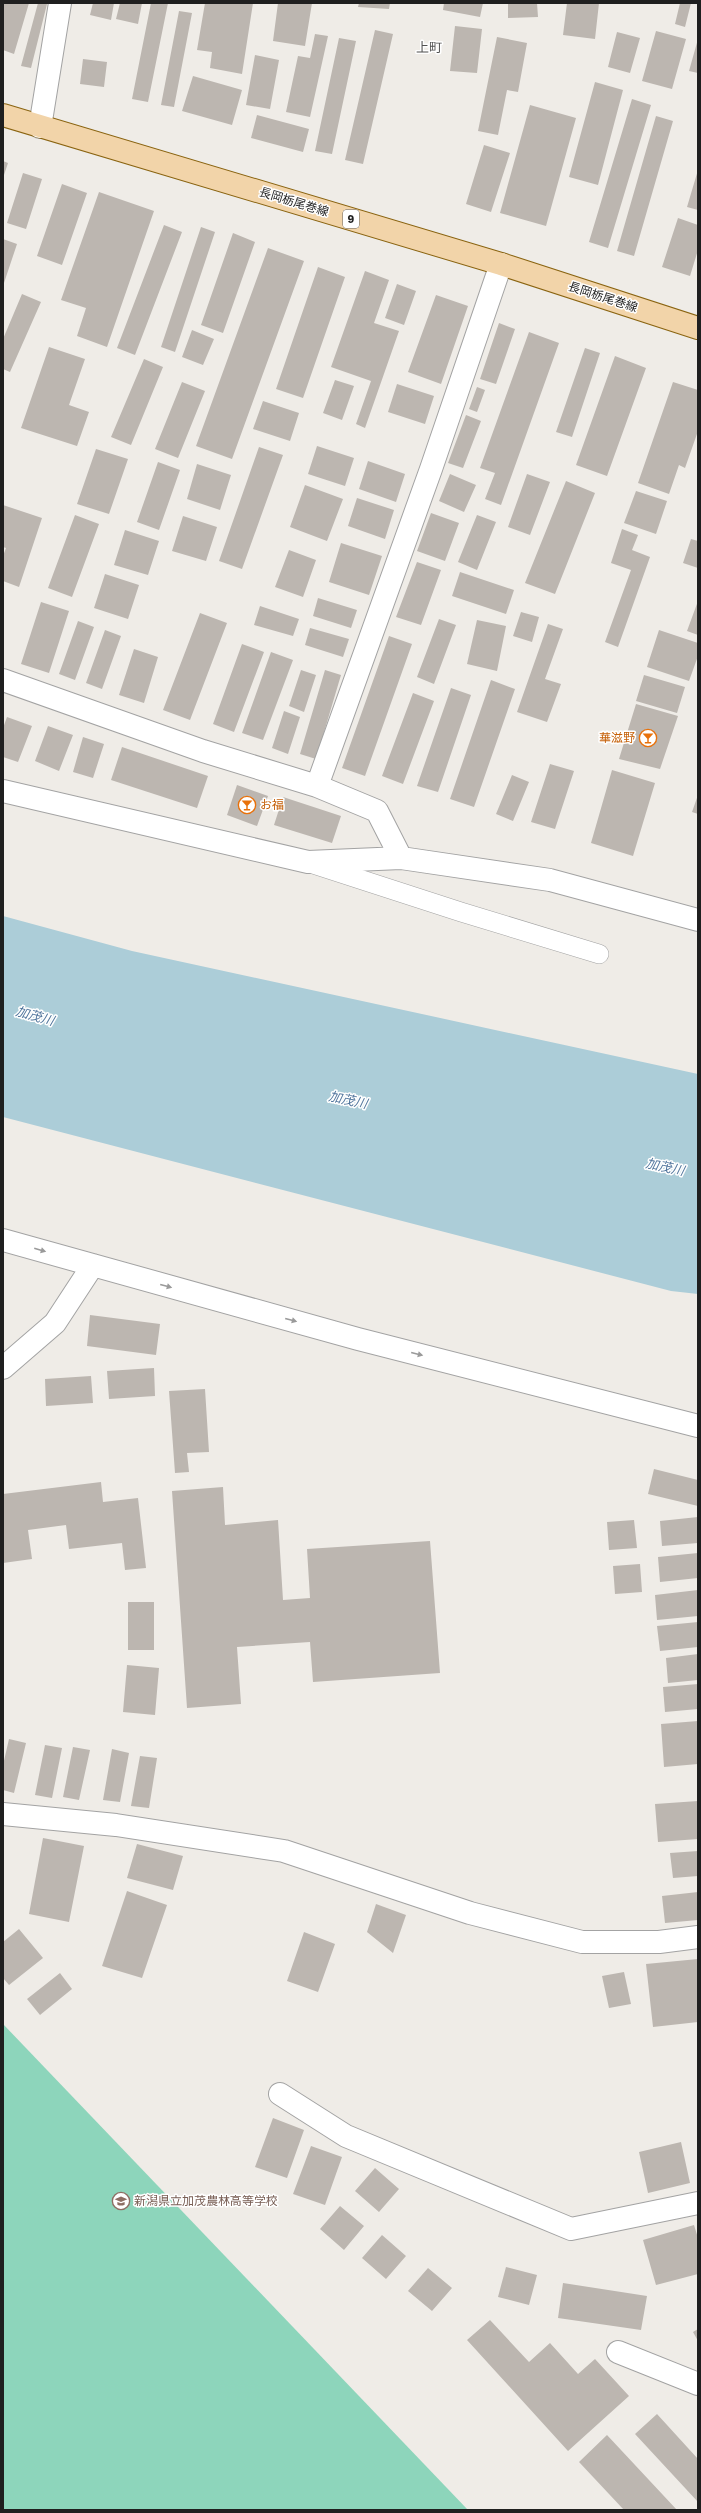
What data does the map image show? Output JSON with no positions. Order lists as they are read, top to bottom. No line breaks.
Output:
{"streets":{"main road":["長岡栃尾巻線","9"]},"districts":["上町"],"water":["加茂川"],"places":{"bar":["華滋野","お福"],"school or university":["新潟県立加茂農林高等学校"]}}
